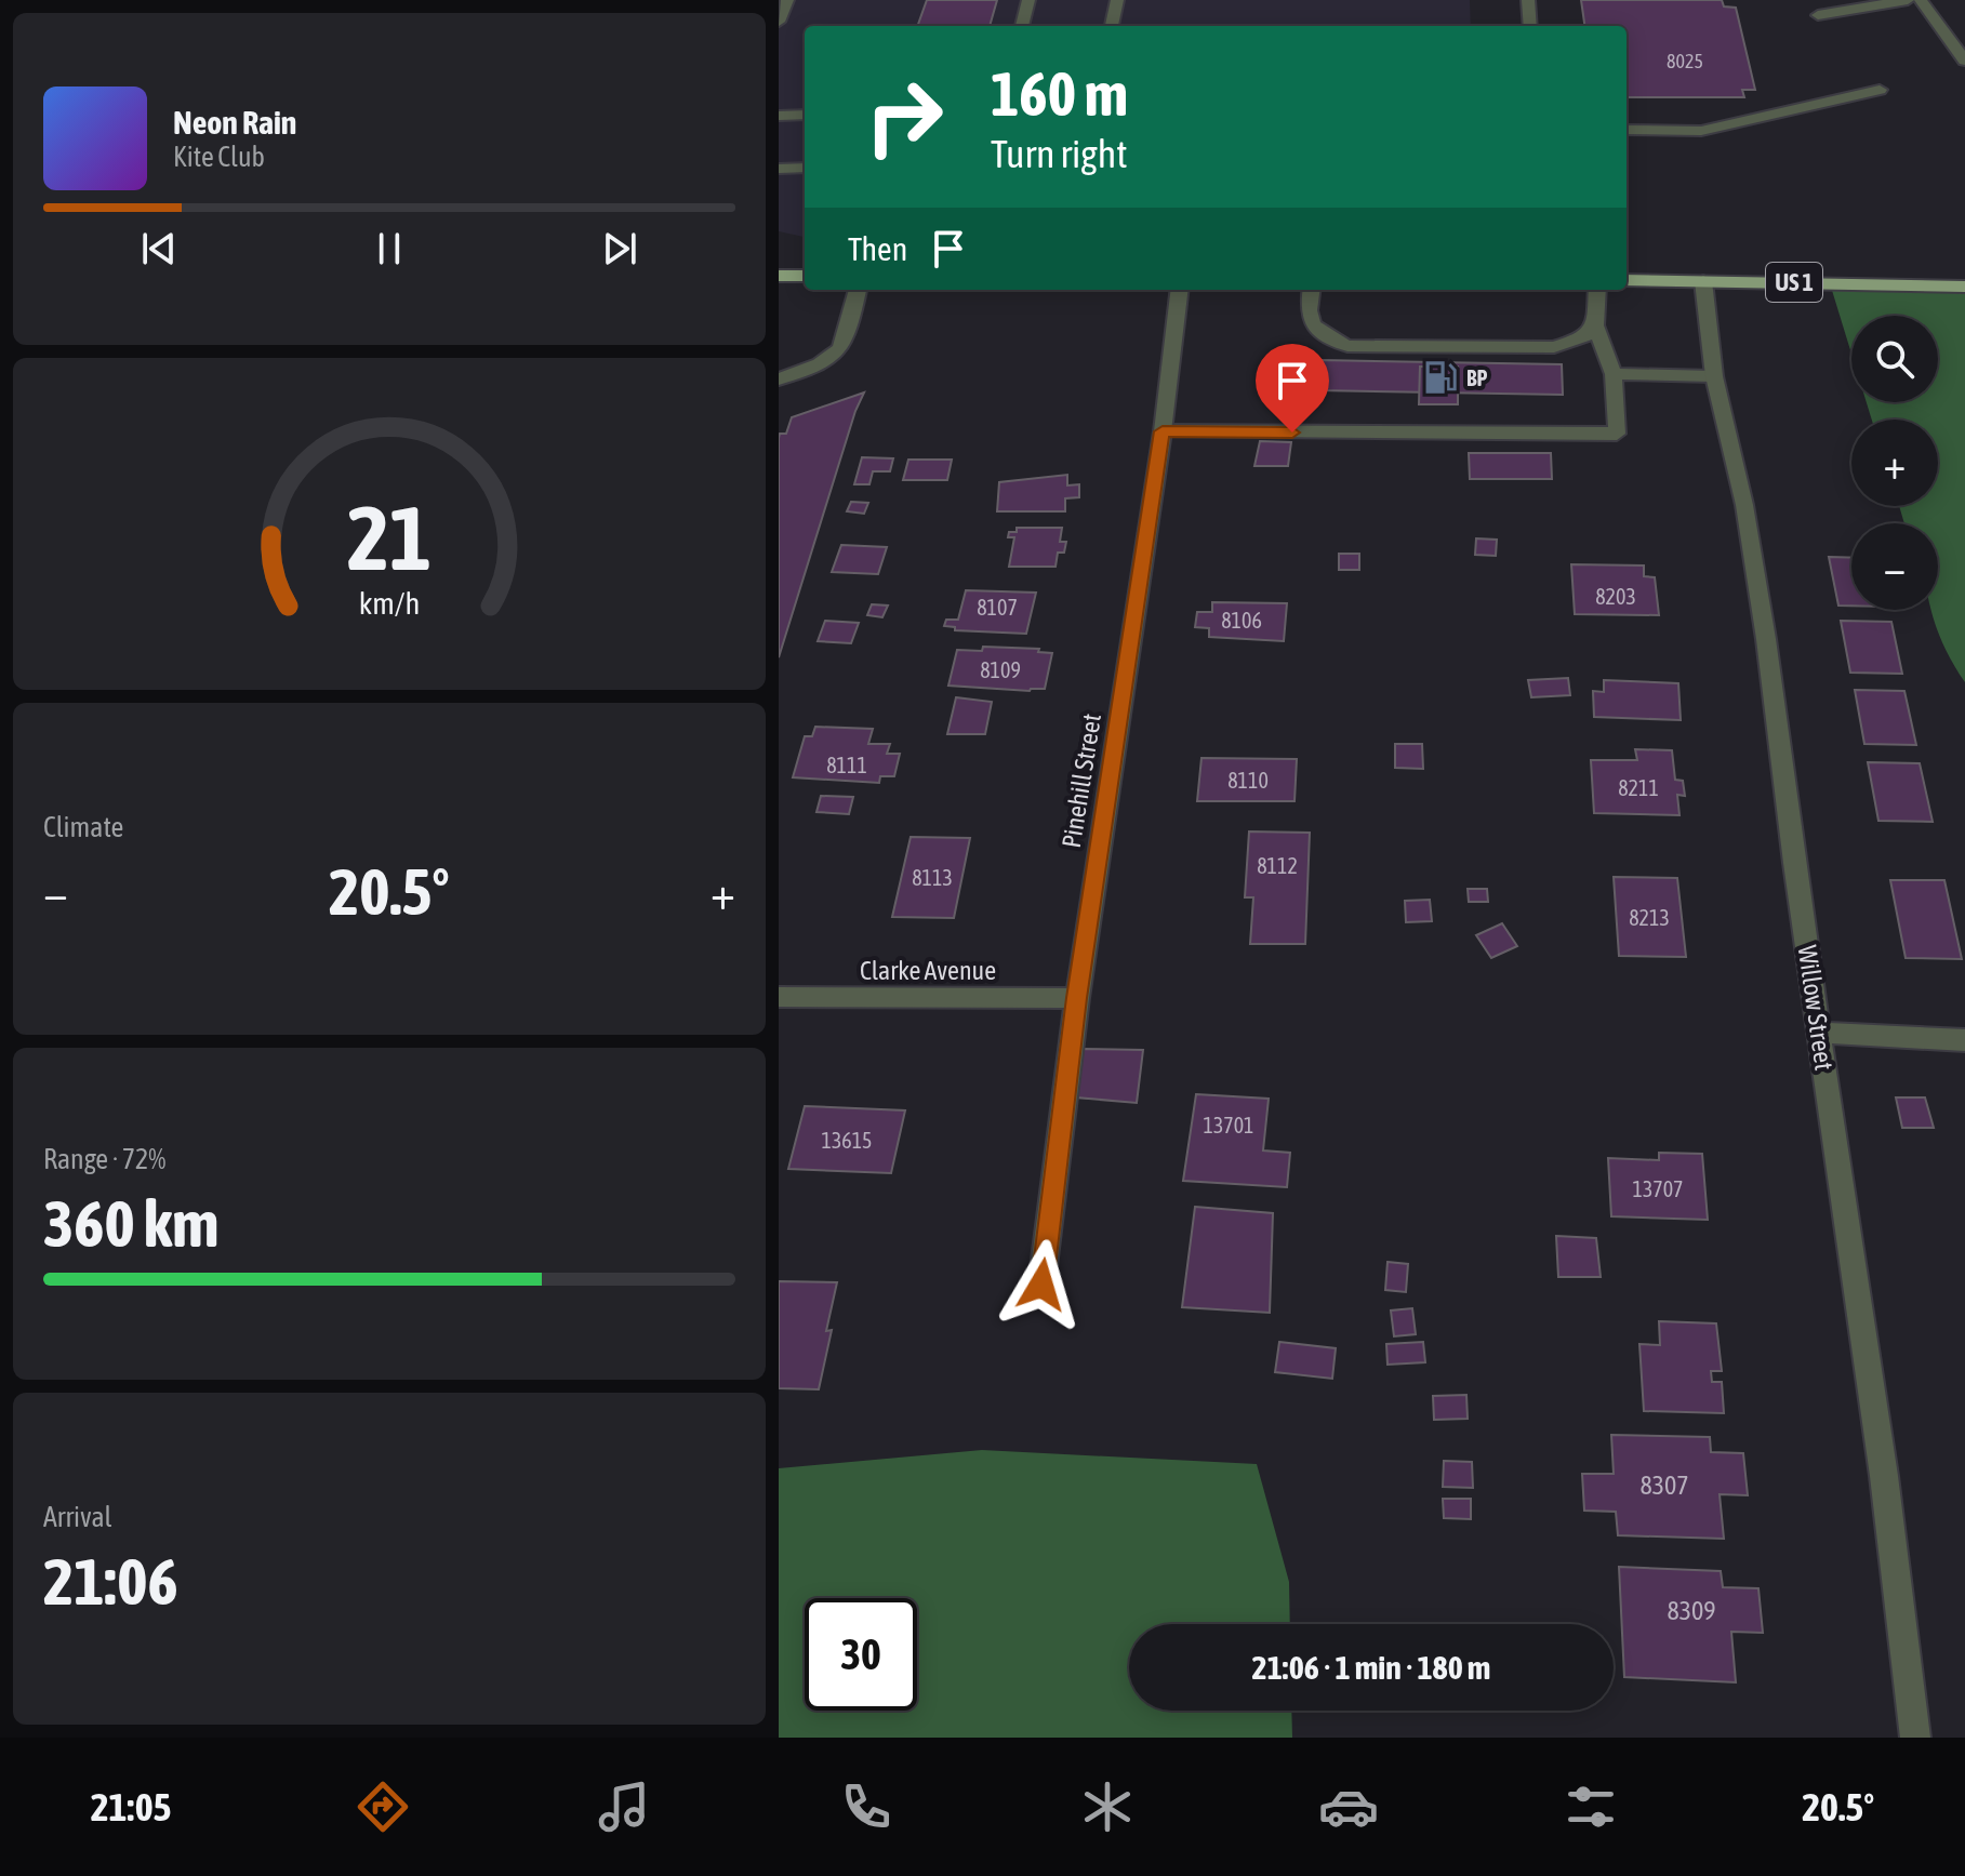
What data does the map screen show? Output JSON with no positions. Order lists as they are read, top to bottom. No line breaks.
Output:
{"streets":{"main road":["US 1"],"street":["Pinehill Street","Clarke Avenue","Willow Street"]},"crossings":[["US 1","Willow Street"],["Pinehill Street","Clarke Avenue"]],"places":{"fuel station":["BP"]},"house_numbers":["8025","8203","8107","8106","8109","8111","8110","8211","8112","8113","8213","13701","13615","13707","8307","8309"],"page":{"turn":["160 m","Turn right"],"song":["Neon Rain","Kite Club"],"then":"Then","map_buttons":["+","−"],"tile":["Climate",["Range · 72%","360 km"],["Arrival","21:06"]],"heat":["−","20.5°","+"],"limit":"30","trip":"21:06 · 1 min · 180 m","tabs":["21:05","20.5°"],"gauge":["21","km/h"]}}
